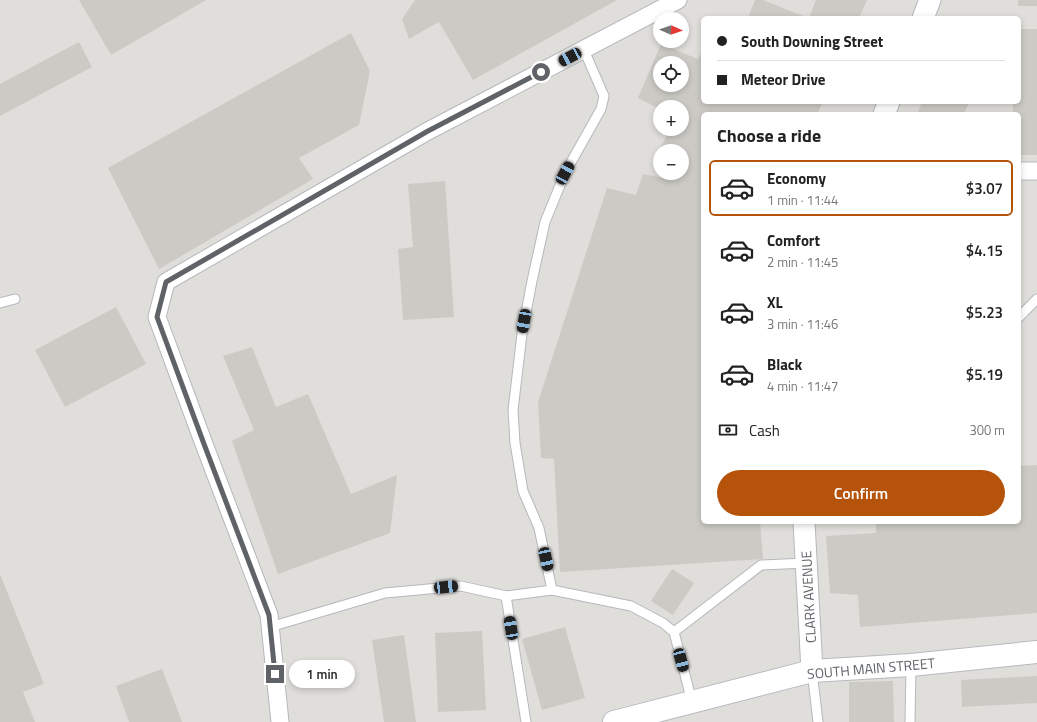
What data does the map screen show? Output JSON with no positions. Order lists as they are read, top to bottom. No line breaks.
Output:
{"streets":{"main road":["SOUTH MAIN STREET"],"street":["CLARK AVENUE"]},"crossings":[["CLARK AVENUE","SOUTH MAIN STREET"]],"north":"right","page":{"map_buttons":["+","−"],"banner":["South Downing Street","Meteor Drive"],"heading":"Choose a ride","list":[{"name":"Economy","note":"1 min · 11:44","value":"$3.07"},{"name":"Comfort","note":"2 min · 11:45","value":"$4.15"},{"name":"XL","note":"3 min · 11:46","value":"$5.23"},{"name":"Black","note":"4 min · 11:47","value":"$5.19"}],"pay":["Cash","300 m"],"buttons":"Confirm","bubble":"1 min"}}
